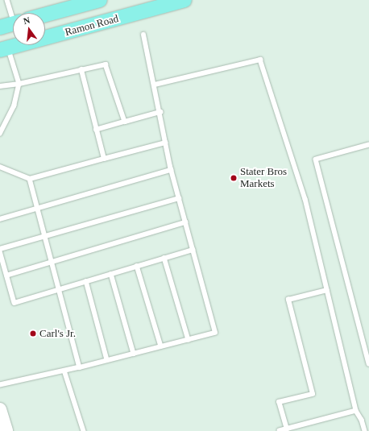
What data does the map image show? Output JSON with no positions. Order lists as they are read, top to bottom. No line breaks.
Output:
{"streets":{"main road":["Ramon Road"]},"places":["Stater Bros Markets","Carl's Jr."],"north":"top"}
